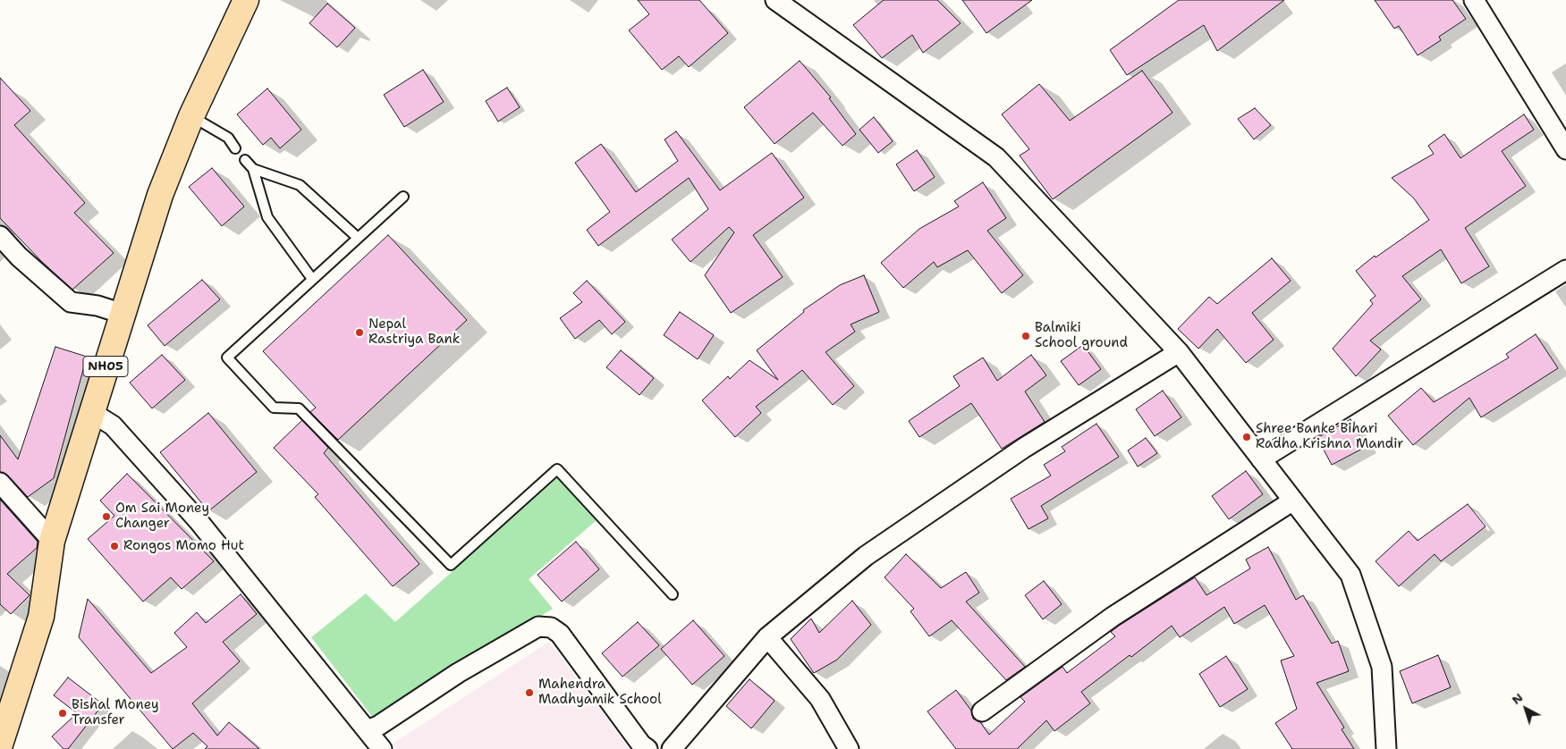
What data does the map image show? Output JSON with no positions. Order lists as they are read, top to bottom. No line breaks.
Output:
{"streets":{"main road":["NH05"]},"places":["Nepal Rastriya Bank","Balmiki School ground","Shree Banke Bihari Radha Krishna Mandir","Om Sai Money Changer","Rongos Momo Hut","Mahendra Madhyamik School","Bishal Money Transfer"],"north":"top left"}
